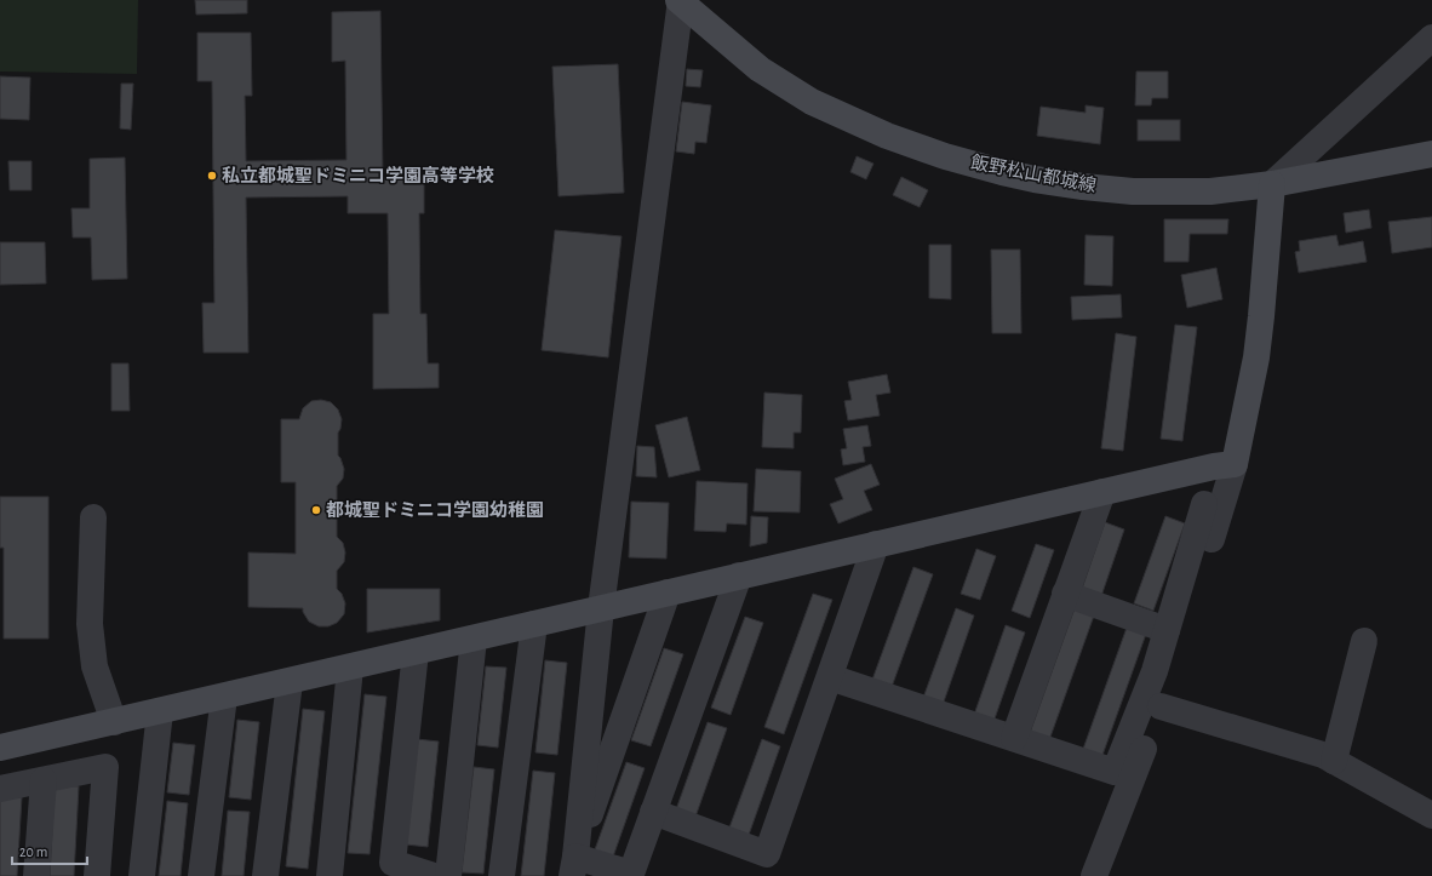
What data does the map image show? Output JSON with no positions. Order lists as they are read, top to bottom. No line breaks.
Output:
{"streets":{"street":["飯野松山都城線"]},"places":["私立都城聖ドミニコ学園高等学校","都城聖ドミニコ学園幼稚園"],"scale_bar":"20 m"}
